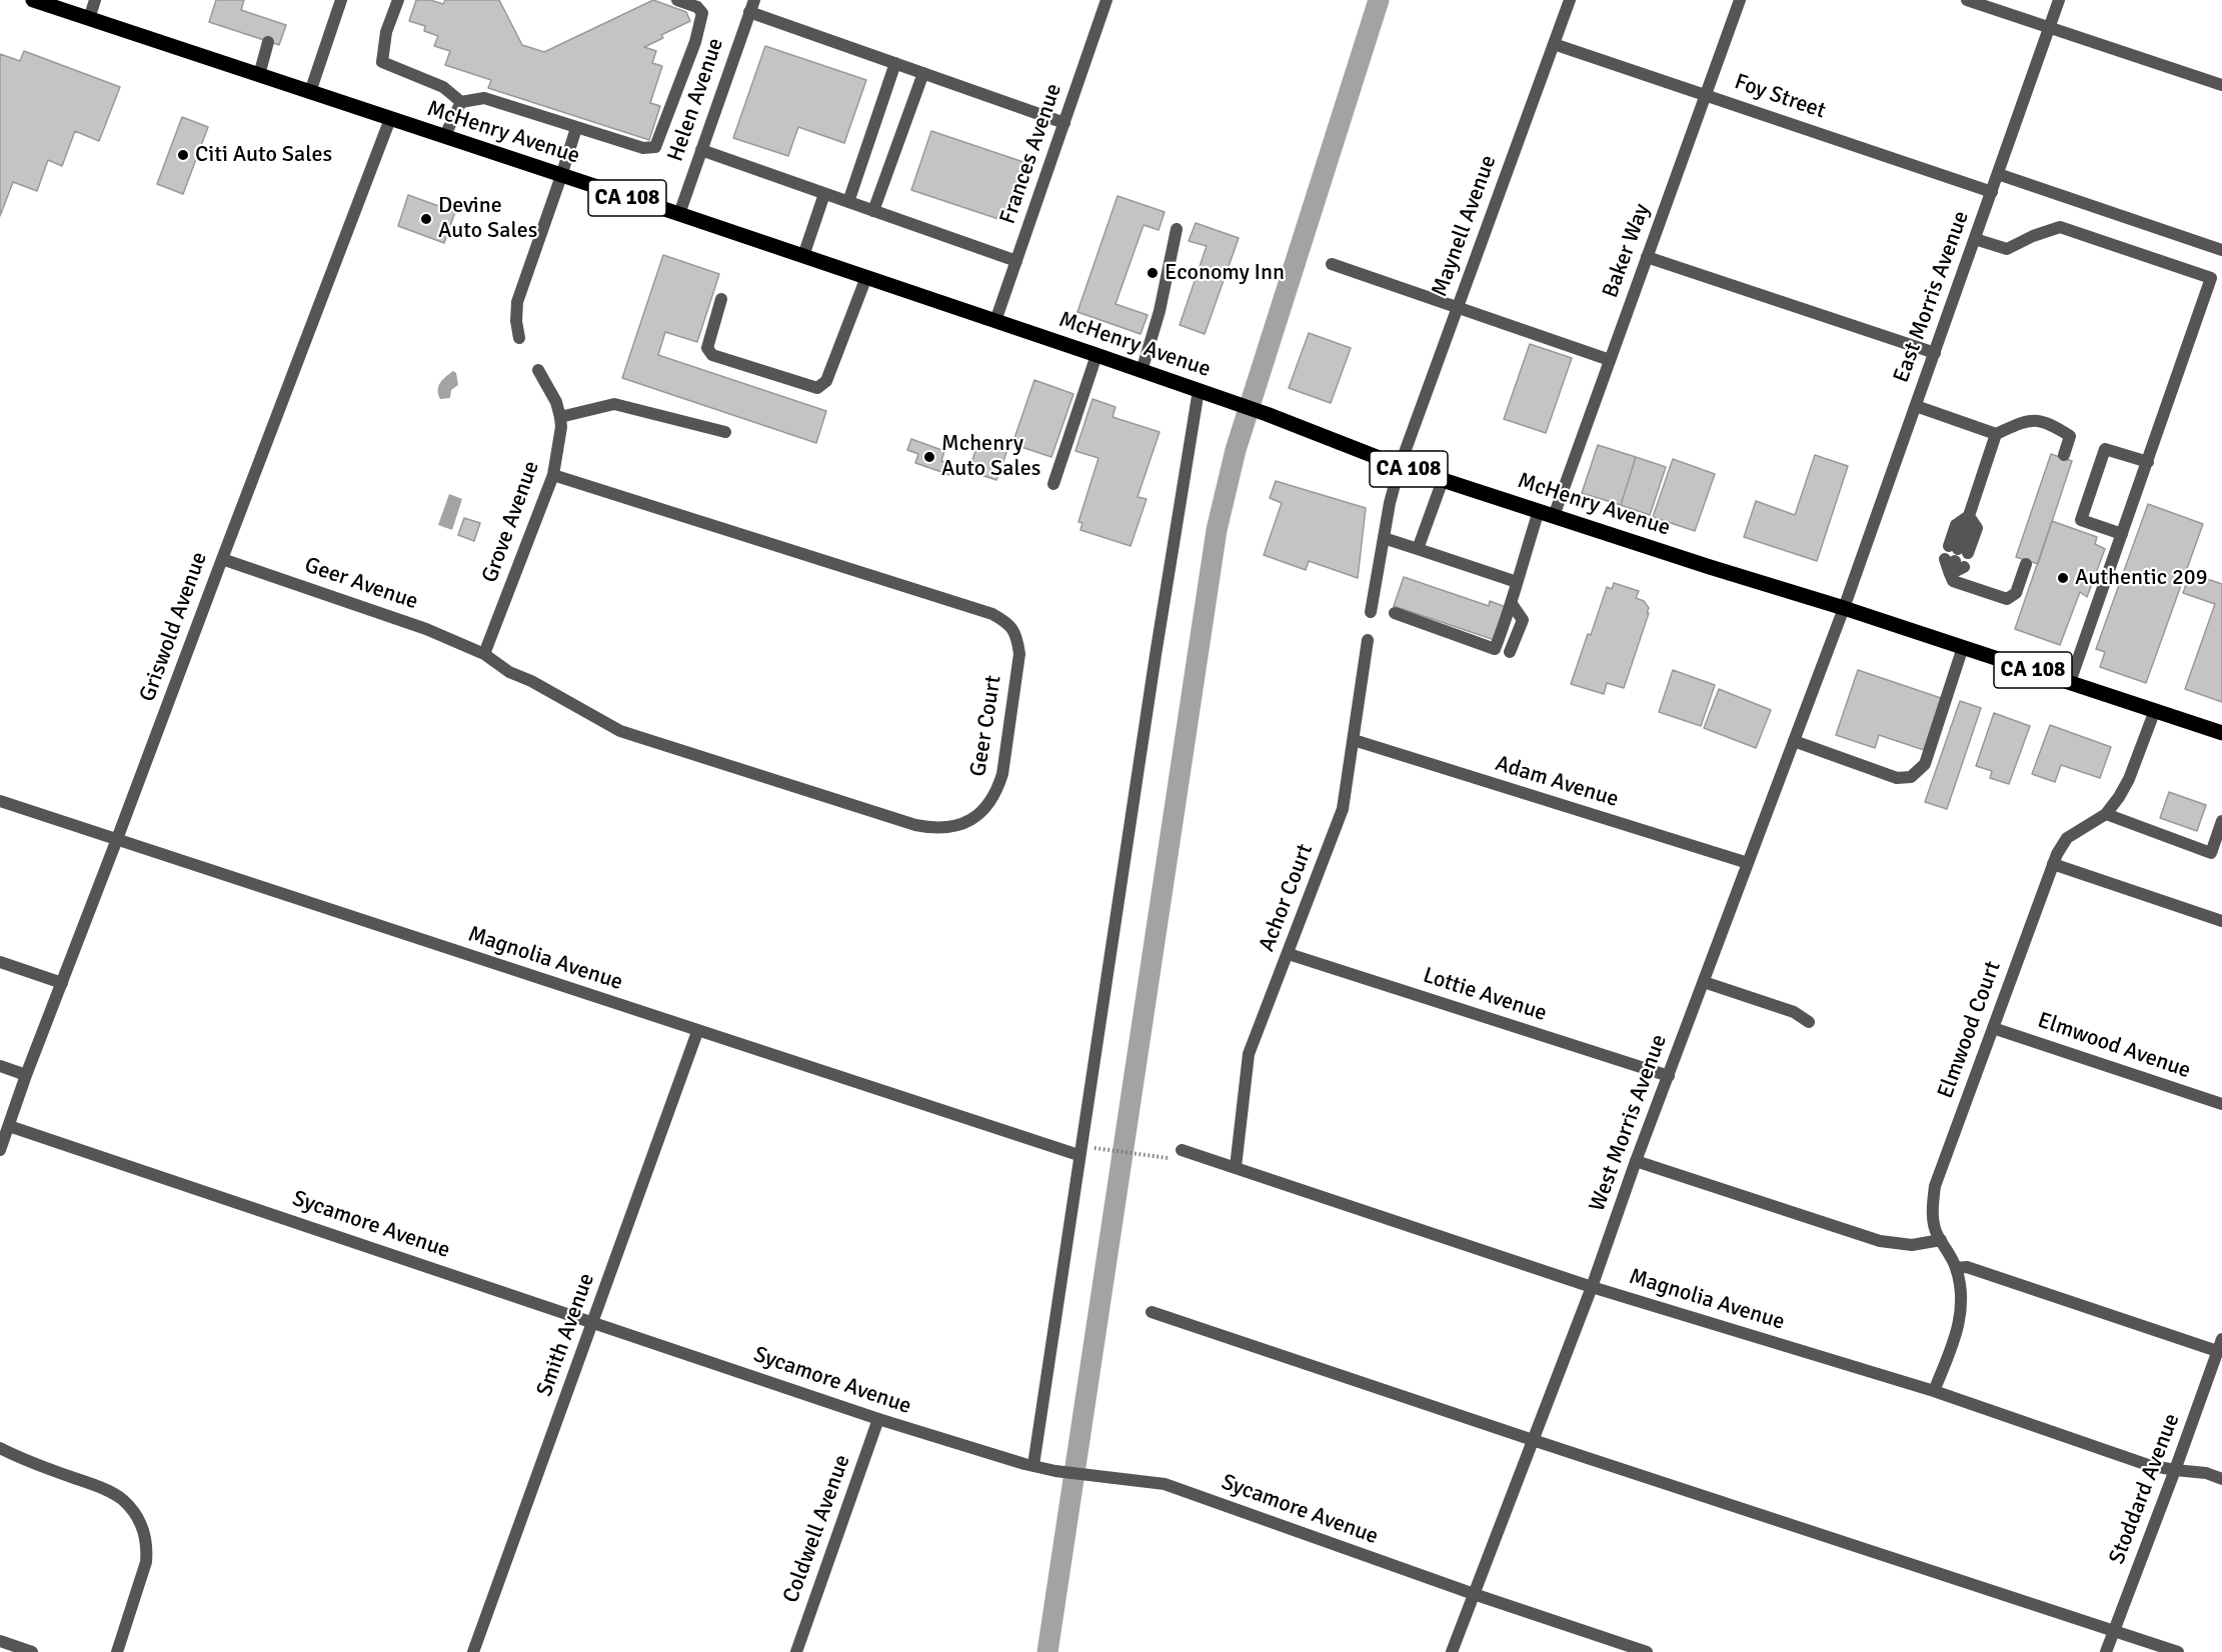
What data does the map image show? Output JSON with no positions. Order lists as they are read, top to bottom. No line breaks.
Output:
{"streets":{"main road":["McHenry Avenue","CA 108"],"street":["Foy Street","Helen Avenue","Frances Avenue","Maynell Avenue","Baker Way","East Morris Avenue","Grove Avenue","Geer Avenue","Griswold Avenue","Geer Court","Adam Avenue","Achor Court","Magnolia Avenue","Lottie Avenue","Elmwood Court","Elmwood Avenue","West Morris Avenue","Sycamore Avenue","Smith Avenue","Stoddard Avenue","Coldwell Avenue"]},"crossings":[["Foy Street","Maynell Avenue"],["Foy Street","Baker Way"],["Foy Street","East Morris Avenue"],["Helen Avenue","McHenry Avenue"],["McHenry Avenue","Frances Avenue"],["McHenry Avenue","Maynell Avenue"],["McHenry Avenue","Baker Way"],["McHenry Avenue","East Morris Avenue"],["McHenry Avenue","Griswold Avenue"],["McHenry Avenue","Elmwood Court"],["McHenry Avenue","West Morris Avenue"],["East Morris Avenue","West Morris Avenue"],["Grove Avenue","Geer Avenue"],["Grove Avenue","Geer Court"],["Geer Avenue","Griswold Avenue"],["Geer Avenue","Geer Court"],["Griswold Avenue","Magnolia Avenue"],["Griswold Avenue","Sycamore Avenue"],["Adam Avenue","Achor Court"],["Adam Avenue","West Morris Avenue"],["Achor Court","Magnolia Avenue"],["Achor Court","Lottie Avenue"],["Magnolia Avenue","Elmwood Court"],["Magnolia Avenue","West Morris Avenue"],["Magnolia Avenue","Smith Avenue"],["Magnolia Avenue","Stoddard Avenue"],["Lottie Avenue","West Morris Avenue"],["Elmwood Court","Elmwood Avenue"],["West Morris Avenue","Sycamore Avenue"],["Sycamore Avenue","Smith Avenue"],["Sycamore Avenue","Coldwell Avenue"]],"places":["Citi Auto Sales","Devine Auto Sales","Economy Inn","Mchenry Auto Sales","Authentic 209"]}
